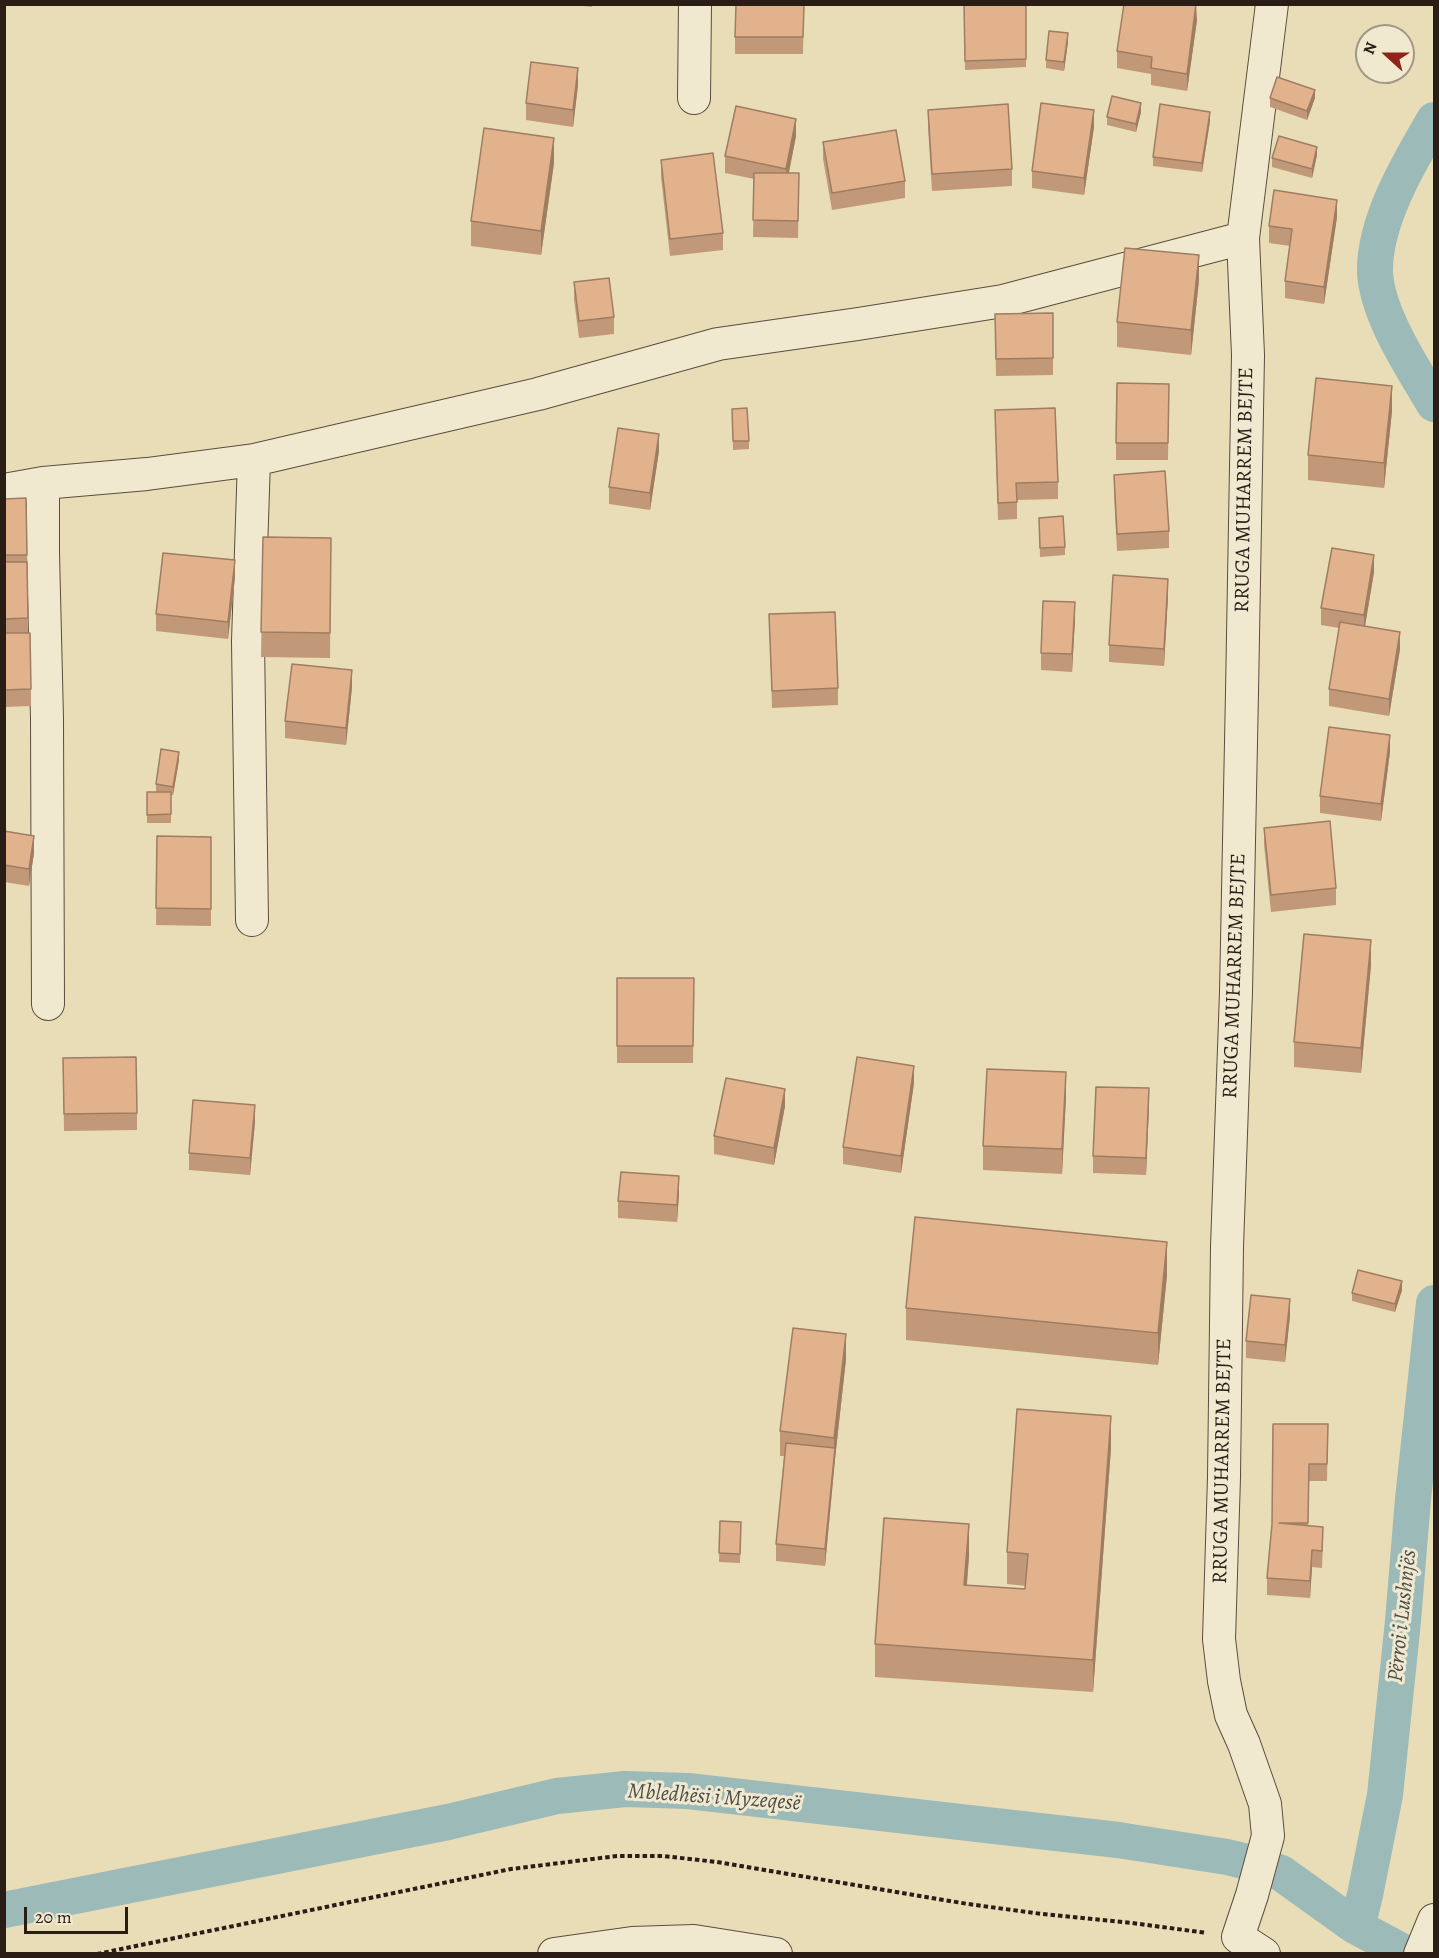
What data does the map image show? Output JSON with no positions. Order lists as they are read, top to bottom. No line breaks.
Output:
{"streets":{"street":["RRUGA MUHARREM BEJTE"]},"water":["Përroi i Lushnjës","Mbledhësi i Myzeqesë"],"scale_bar":"20 m","north":"left"}
